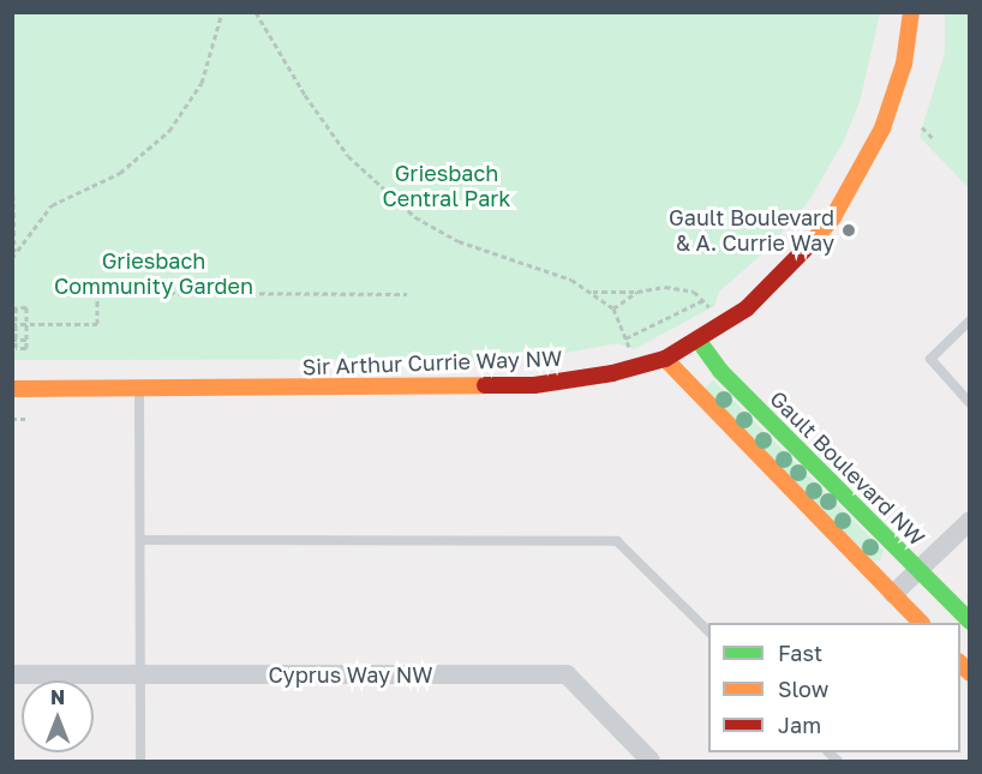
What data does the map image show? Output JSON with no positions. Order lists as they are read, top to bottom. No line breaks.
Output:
{"streets":{"street":["Sir Arthur Currie Way NW","Gault Boulevard NW","Cyprus Way NW"]},"crossings":[["Sir Arthur Currie Way NW","Gault Boulevard NW"]],"parks":["Griesbach Central Park","Griesbach Community Garden"],"places":["Gault Boulevard & A. Currie Way"],"legend":["Fast","Slow","Jam"],"north":"top"}
